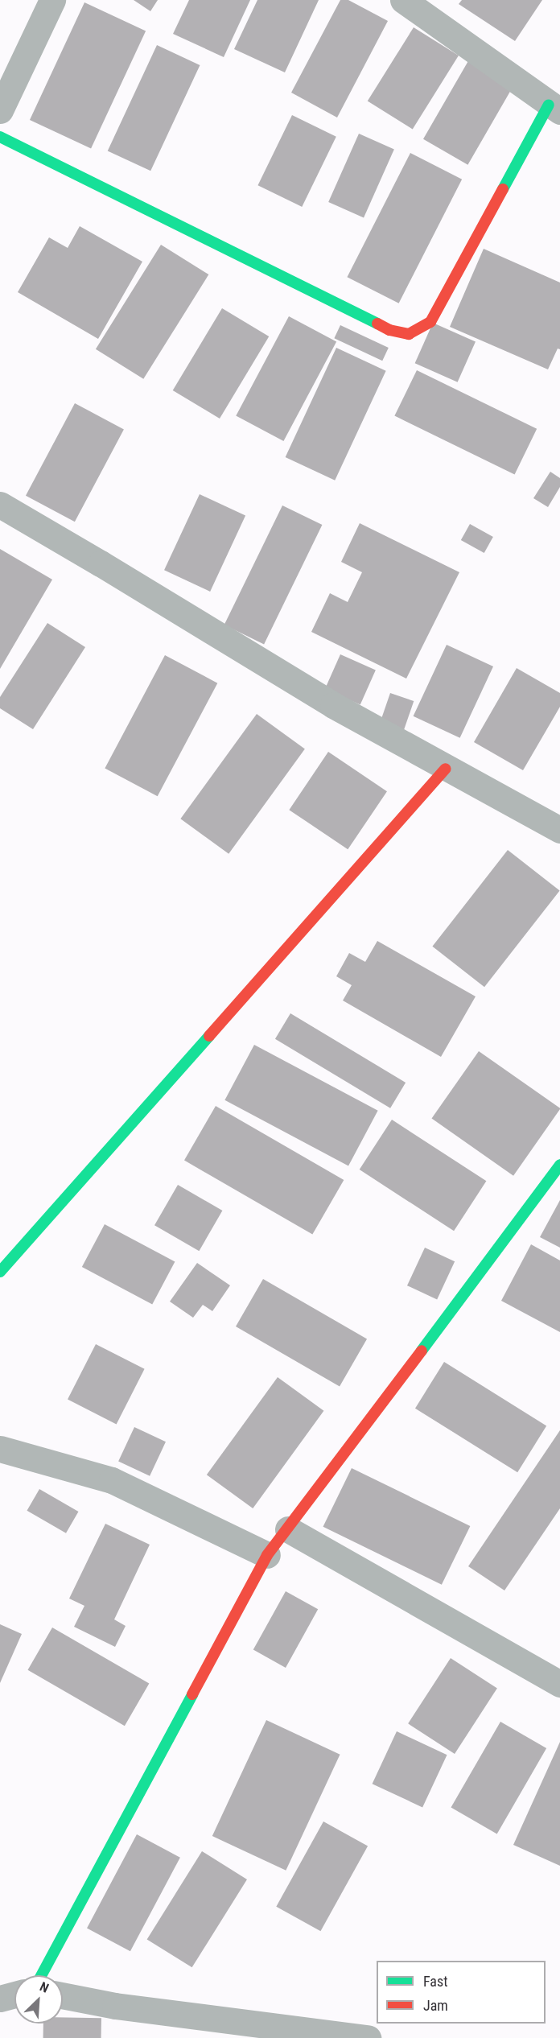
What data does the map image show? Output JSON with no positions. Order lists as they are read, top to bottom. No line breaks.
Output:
{"legend":["Fast","Jam"],"north":"top right"}
